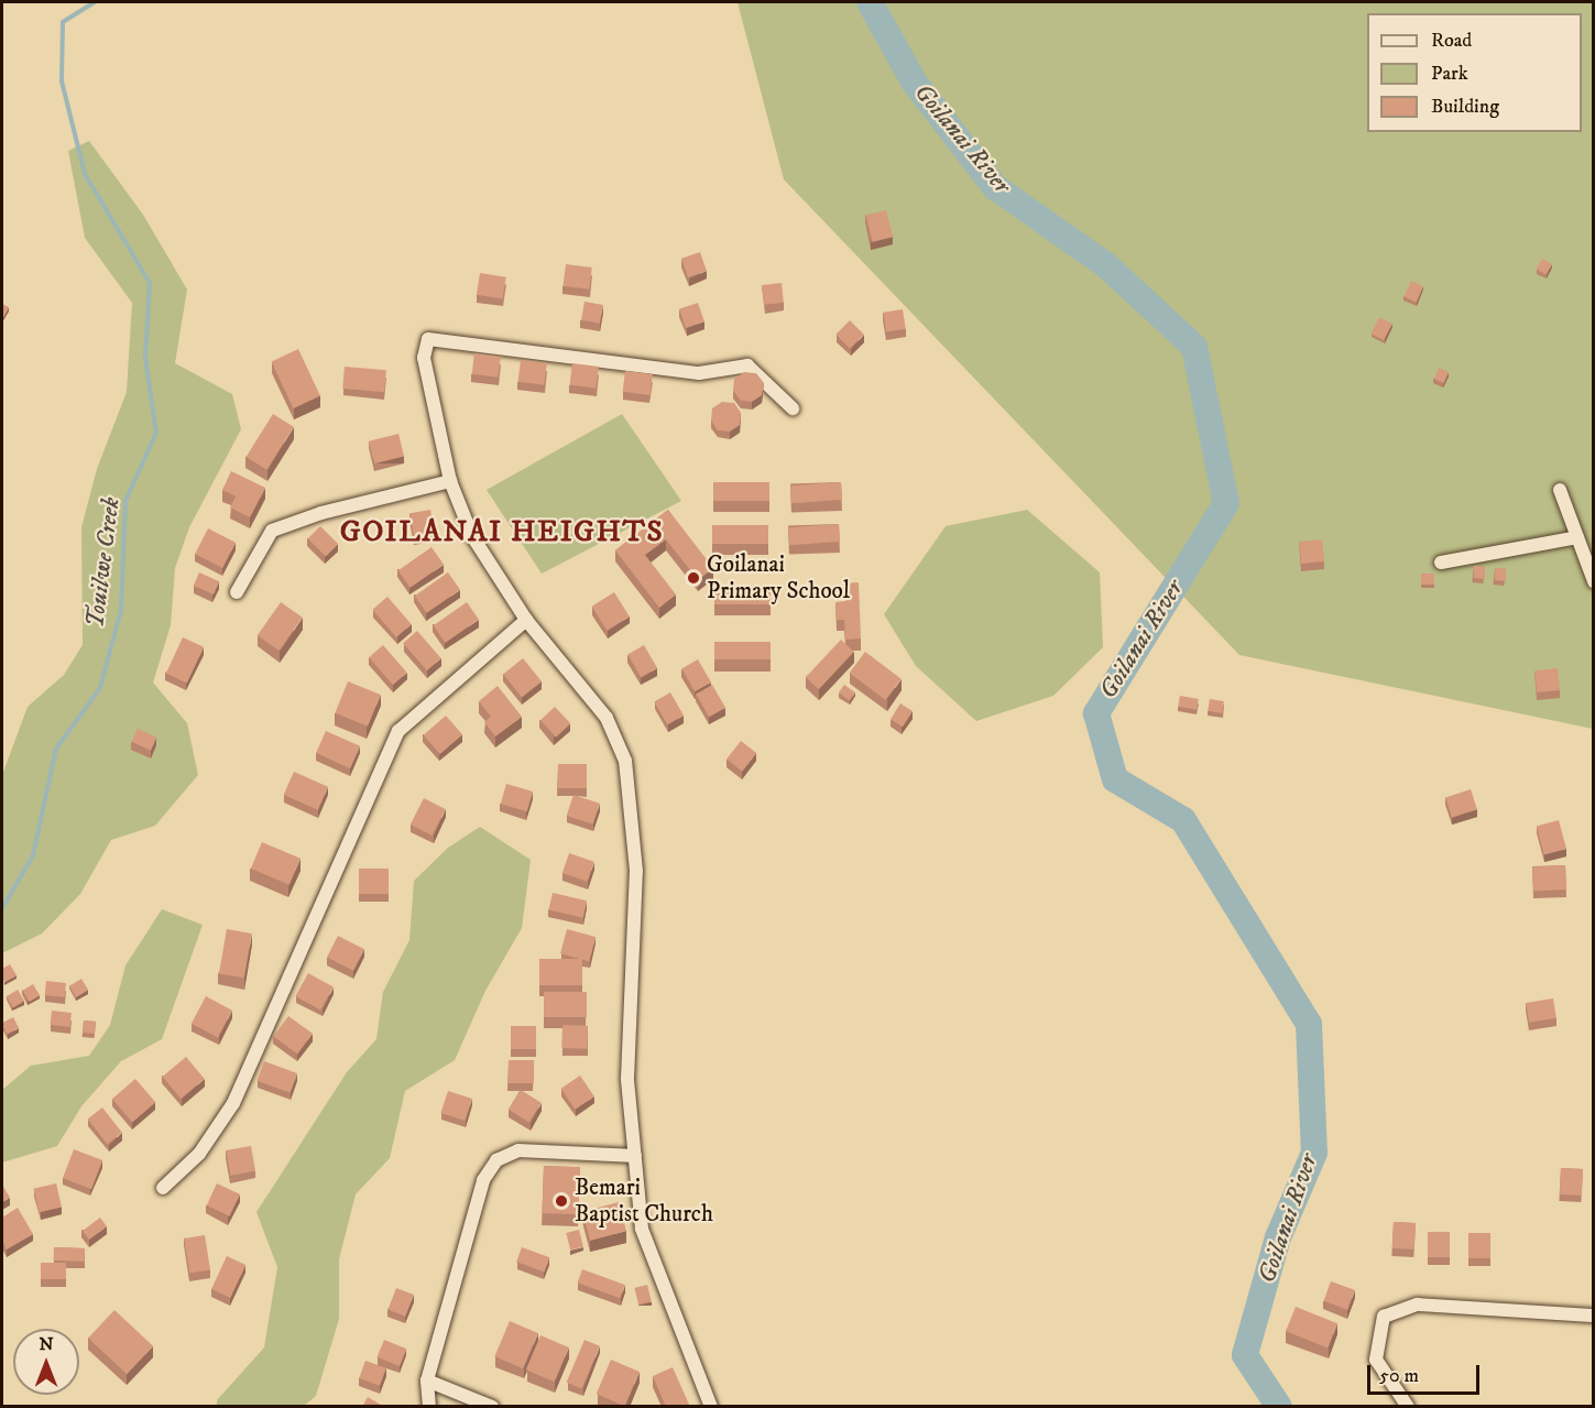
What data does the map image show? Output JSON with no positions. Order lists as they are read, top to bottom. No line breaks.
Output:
{"districts":["GOILANAI HEIGHTS"],"water":["Goilanai River","Touilwe Creek"],"places":["Goilanai Primary School","Bemari Baptist Church"],"legend":["Road","Park","Building"],"scale_bar":"50 m","north":"top"}
